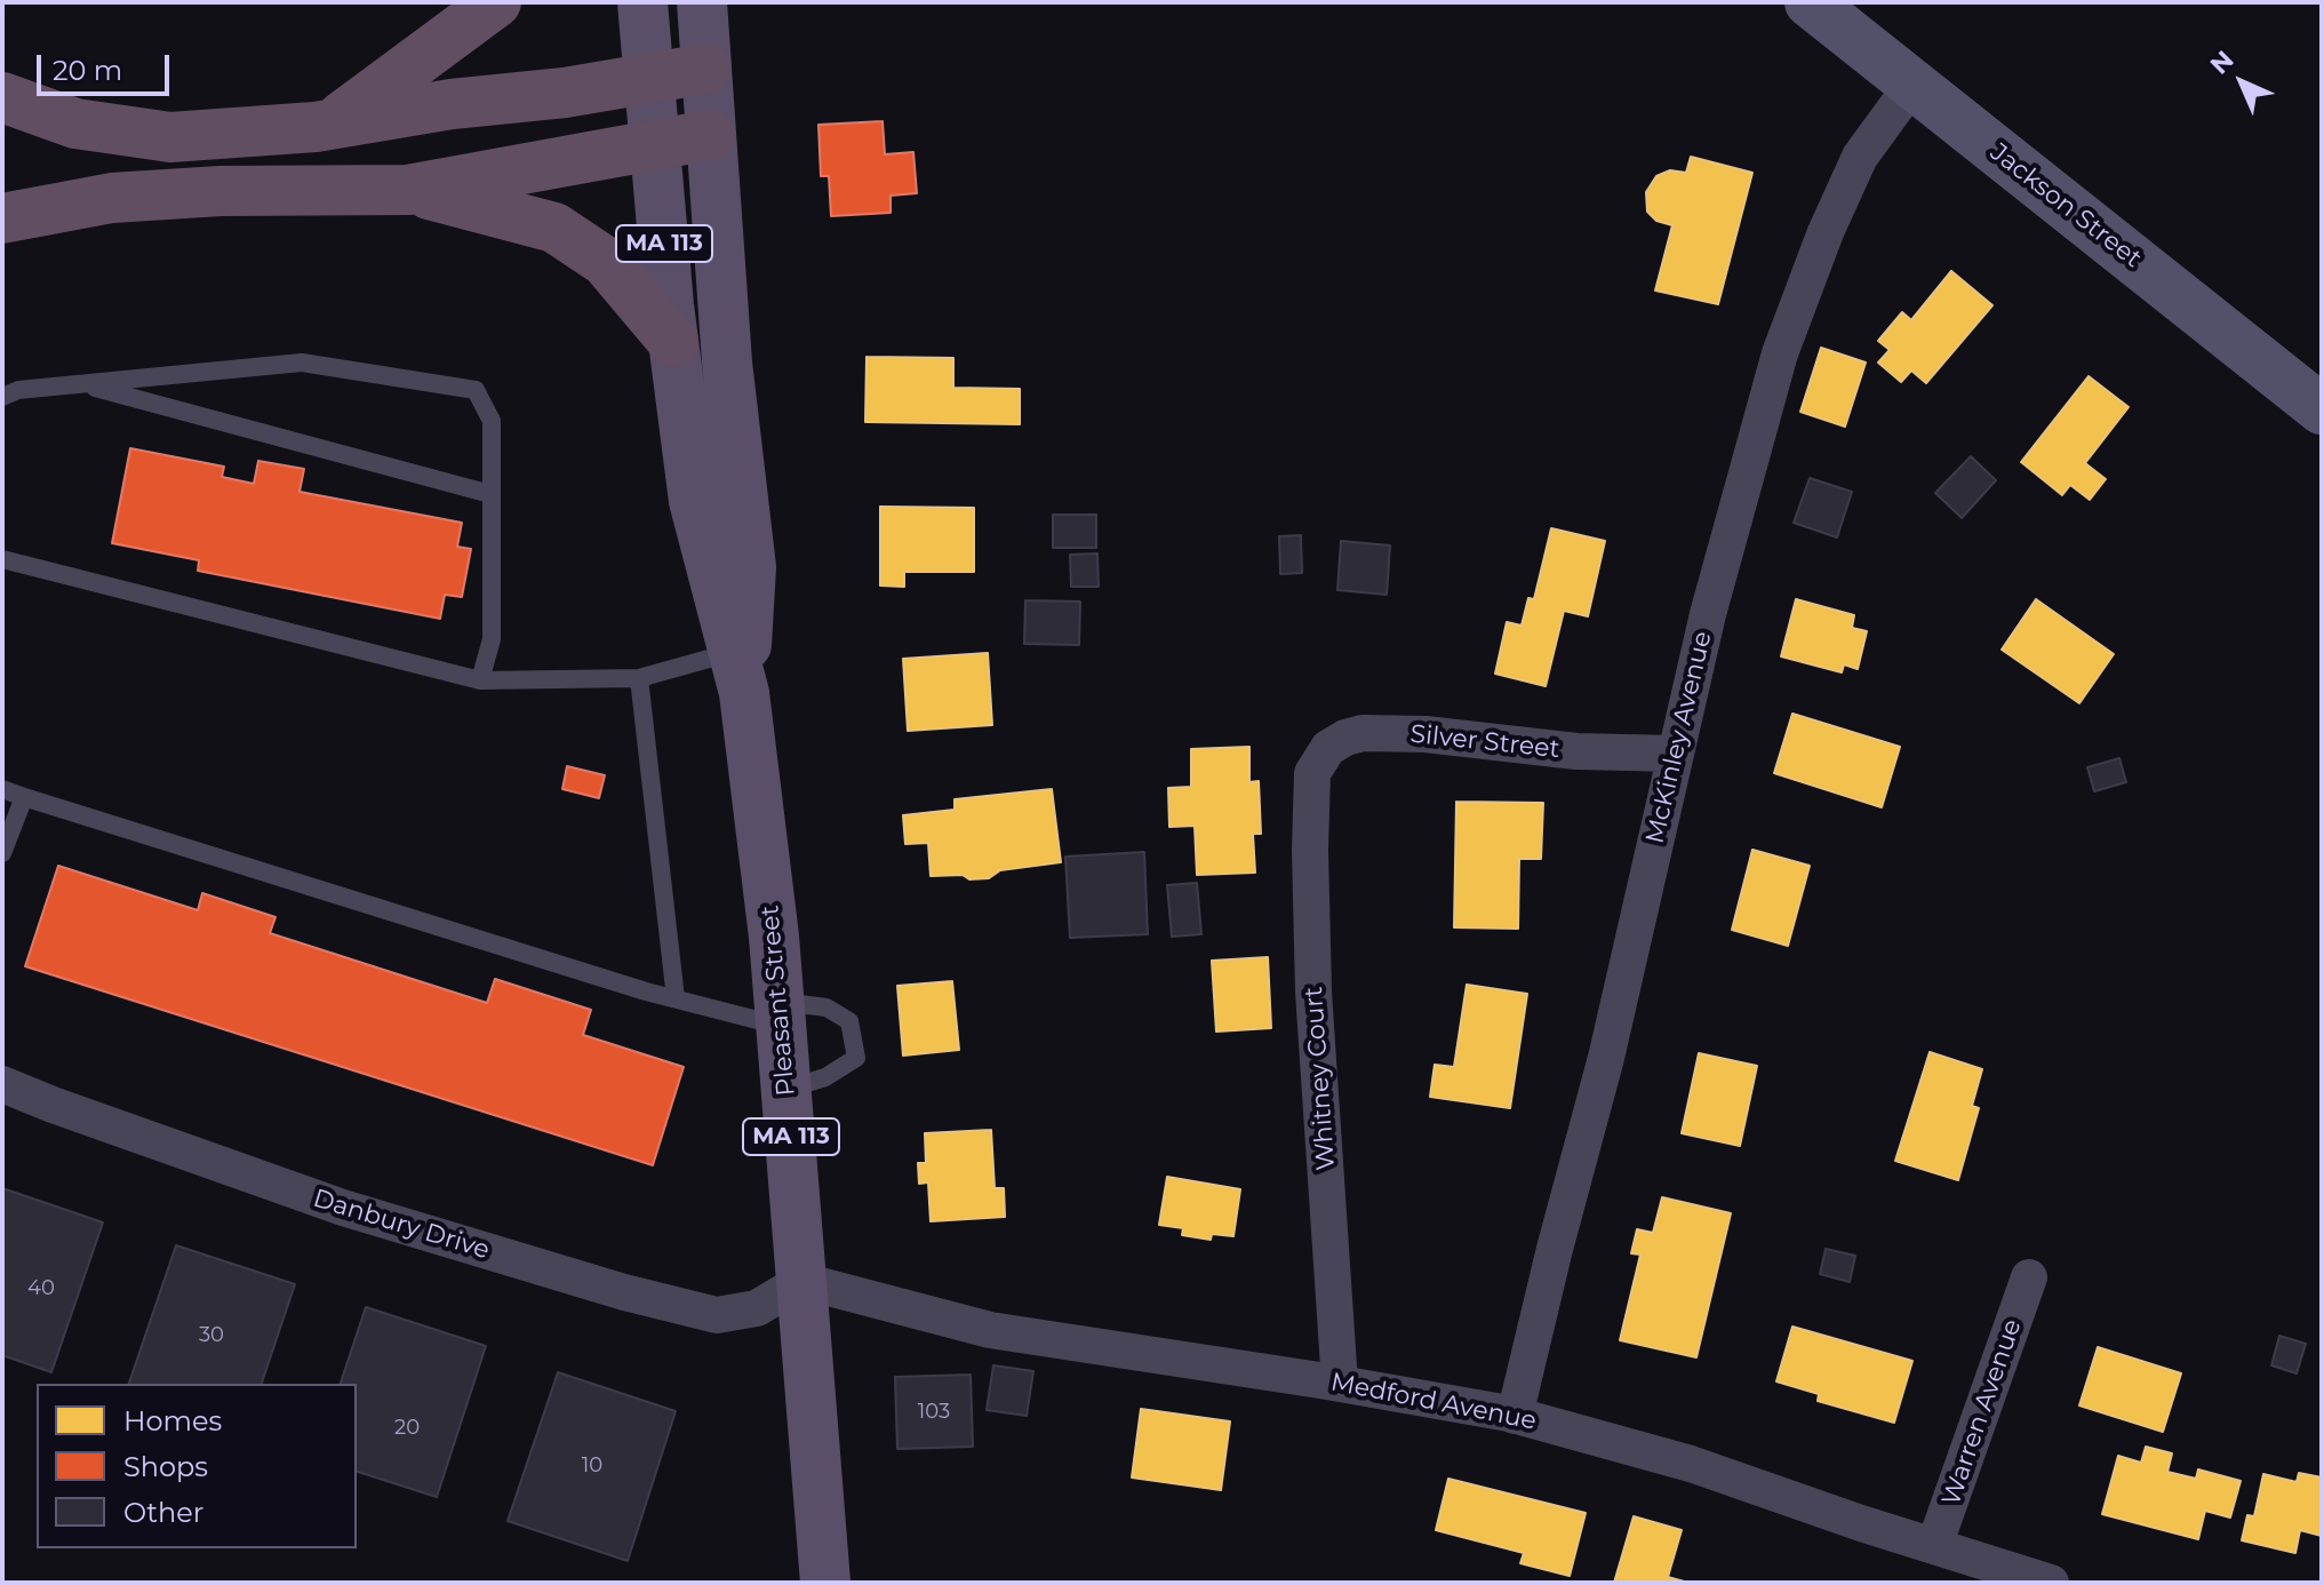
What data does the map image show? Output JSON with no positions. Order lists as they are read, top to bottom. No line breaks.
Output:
{"streets":{"main road":["Jackson Street","MA 113","Pleasant Street"],"street":["McKinley Avenue","Silver Street","Whitney Court","Danbury Drive","Medford Avenue","Warren Avenue"]},"crossings":[["Jackson Street","McKinley Avenue"],["McKinley Avenue","Silver Street"],["McKinley Avenue","Medford Avenue"],["Silver Street","Whitney Court"],["Pleasant Street","Danbury Drive"],["Pleasant Street","Medford Avenue"],["Whitney Court","Medford Avenue"],["Danbury Drive","Medford Avenue"],["Medford Avenue","Warren Avenue"]],"house_numbers":["40","30","103","20","10"],"legend":["Homes","Shops","Other"],"scale_bar":"20 m","north":"top left"}
